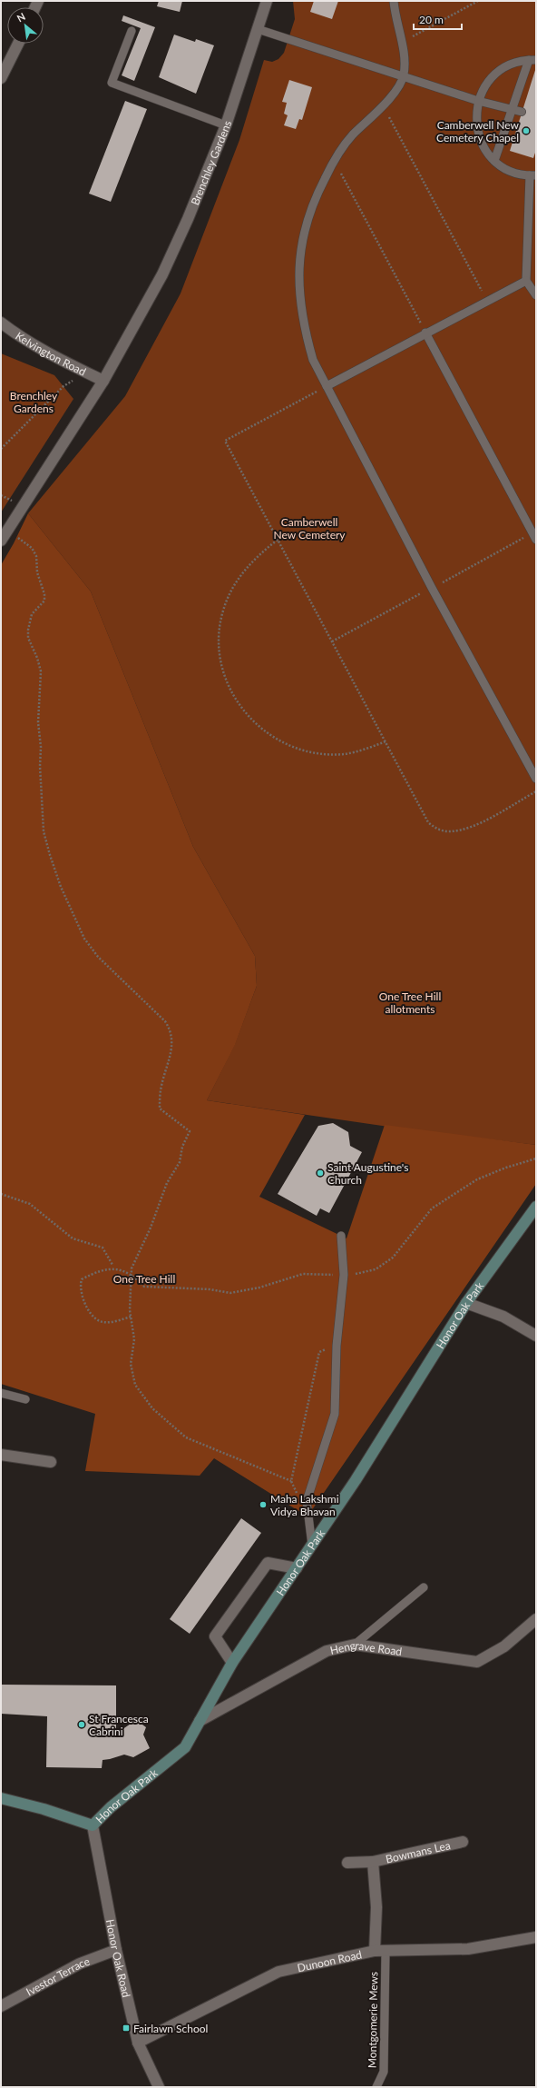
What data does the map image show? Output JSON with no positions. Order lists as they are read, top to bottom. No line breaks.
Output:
{"streets":{"main road":["Honor Oak Park"],"street":["Brenchley Gardens","Kelvington Road","Hengrave Road","Bowmans Lea","Honor Oak Road","Dunoon Road","Ivestor Terrace"],"lane":["Montgomerie Mews"]},"crossings":[["Brenchley Gardens","Kelvington Road"],["Honor Oak Park","Hengrave Road"],["Honor Oak Park","Honor Oak Road"],["Bowmans Lea","Dunoon Road"],["Bowmans Lea","Montgomerie Mews"],["Honor Oak Road","Dunoon Road"],["Honor Oak Road","Ivestor Terrace"],["Dunoon Road","Montgomerie Mews"]],"parks":["Brenchley Gardens","Camberwell New Cemetery","One Tree Hill allotments","One Tree Hill"],"places":{"other":["Camberwell New Cemetery Chapel","Saint Augustine's Church","Maha Lakshmi Vidya Bhavan","St Francesca Cabrini"],"transit":["Fairlawn School"]},"scale_bar":"20 m","north":"top left"}
